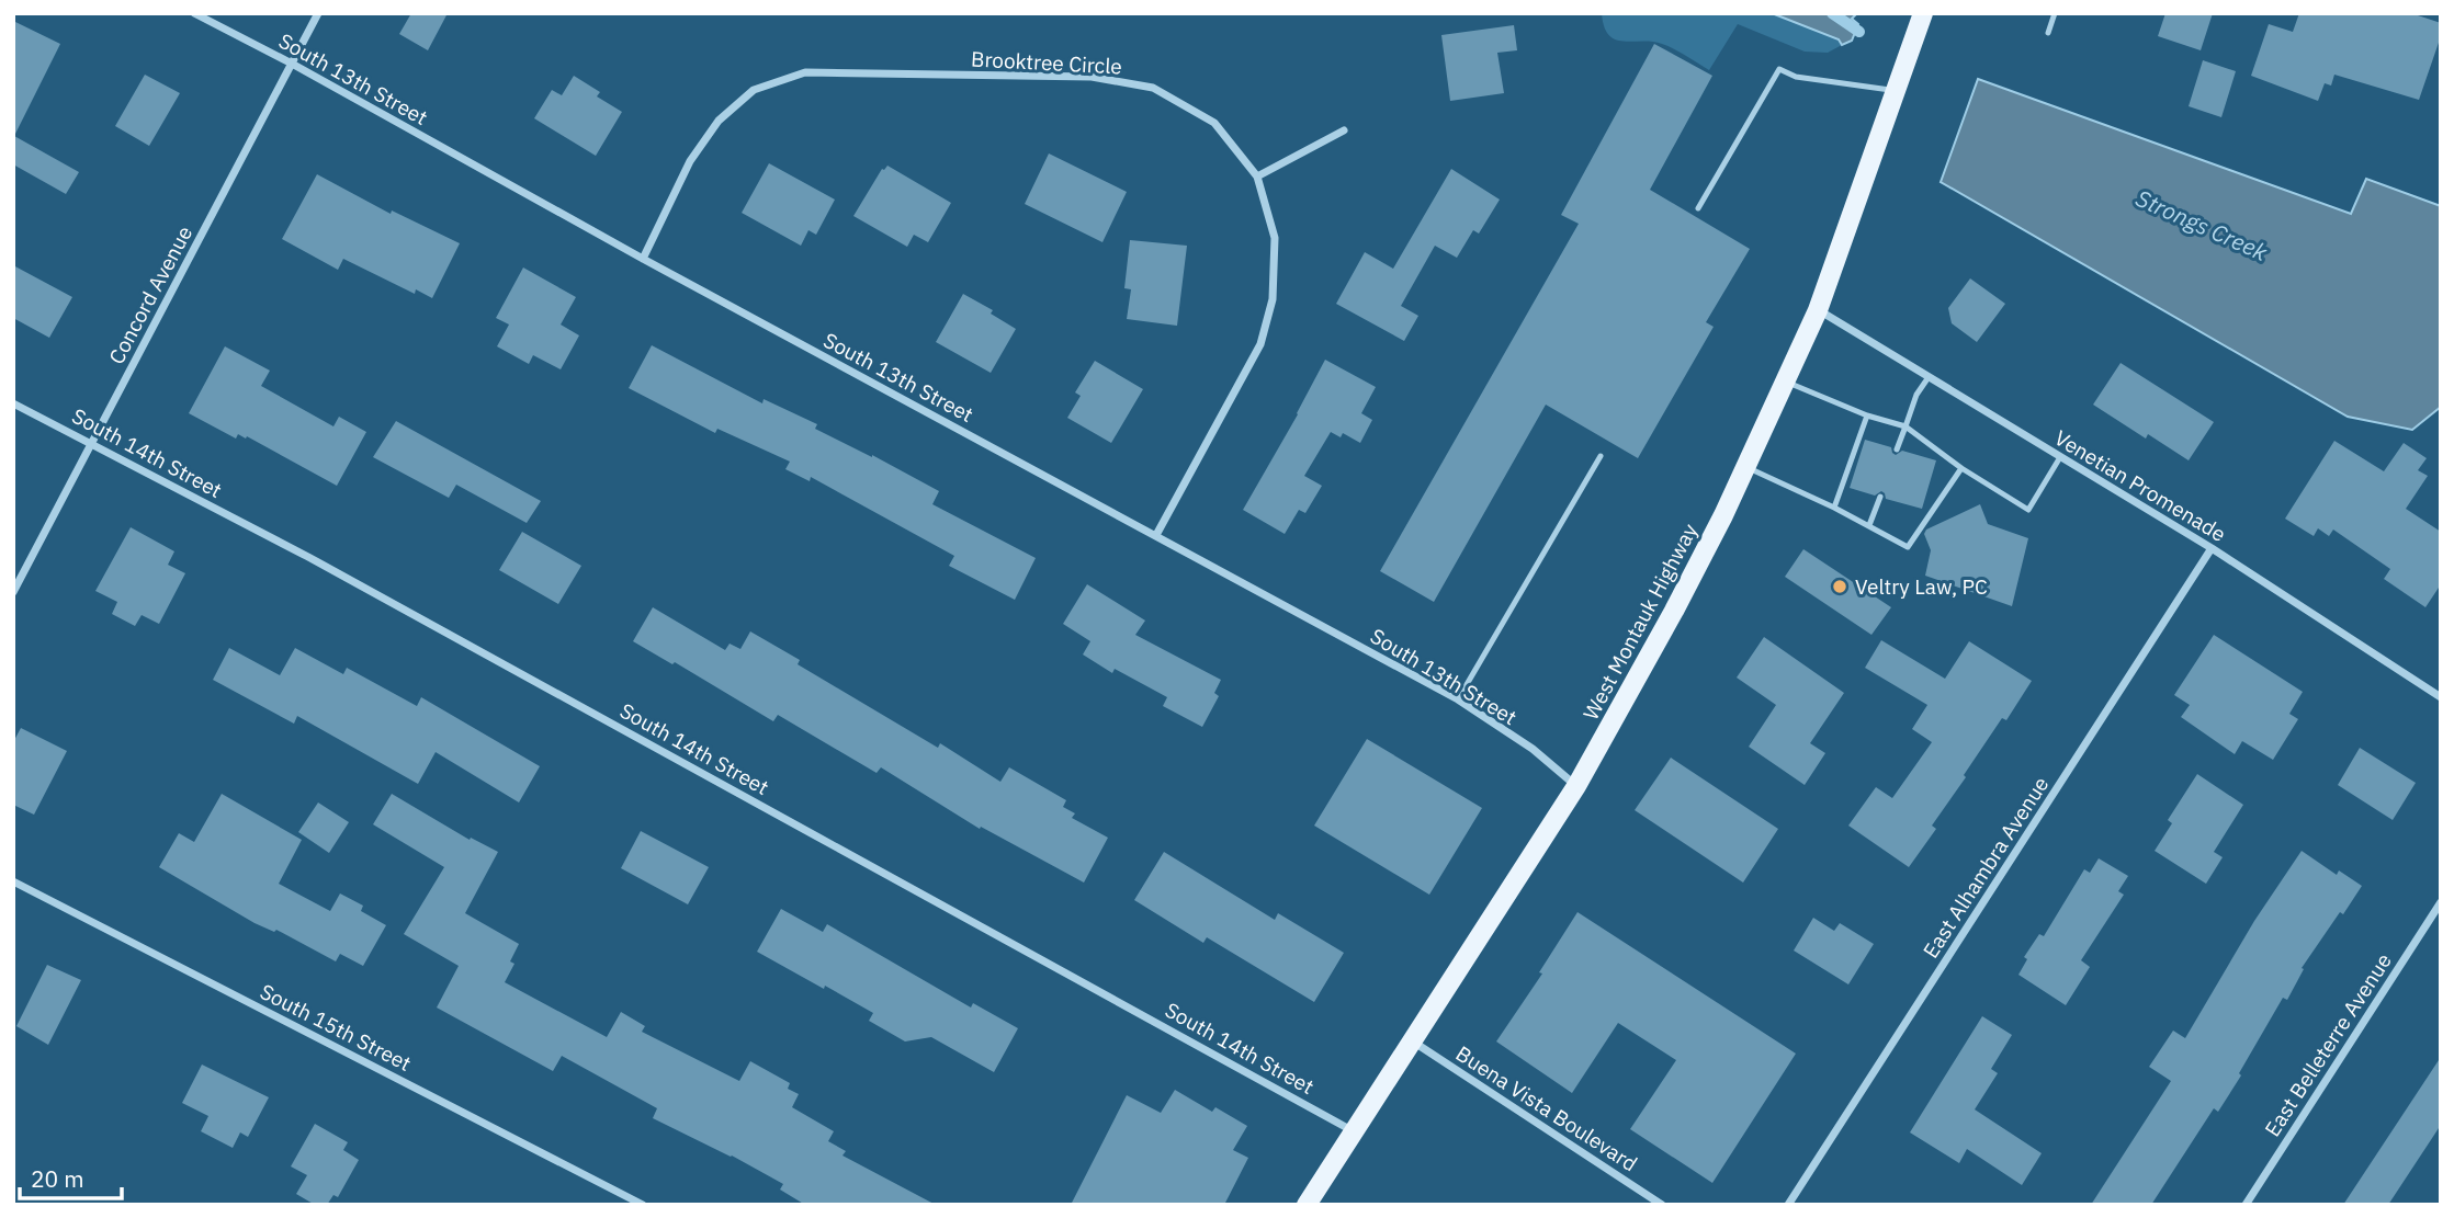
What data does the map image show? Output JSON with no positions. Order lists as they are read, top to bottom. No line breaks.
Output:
{"streets":{"main road":["West Montauk Highway"],"street":["Brooktree Circle","South 13th Street","Concord Avenue","South 14th Street","Venetian Promenade","East Alhambra Avenue","South 15th Street","East Belleterre Avenue","Buena Vista Boulevard"]},"crossings":[["Brooktree Circle","South 13th Street"],["South 13th Street","Concord Avenue"],["South 13th Street","West Montauk Highway"],["Concord Avenue","South 14th Street"],["South 14th Street","West Montauk Highway"],["Venetian Promenade","West Montauk Highway"],["Venetian Promenade","East Alhambra Avenue"],["West Montauk Highway","Buena Vista Boulevard"]],"water":["Strongs Creek"],"places":["Veltry Law, PC"],"scale_bar":"20 m"}
